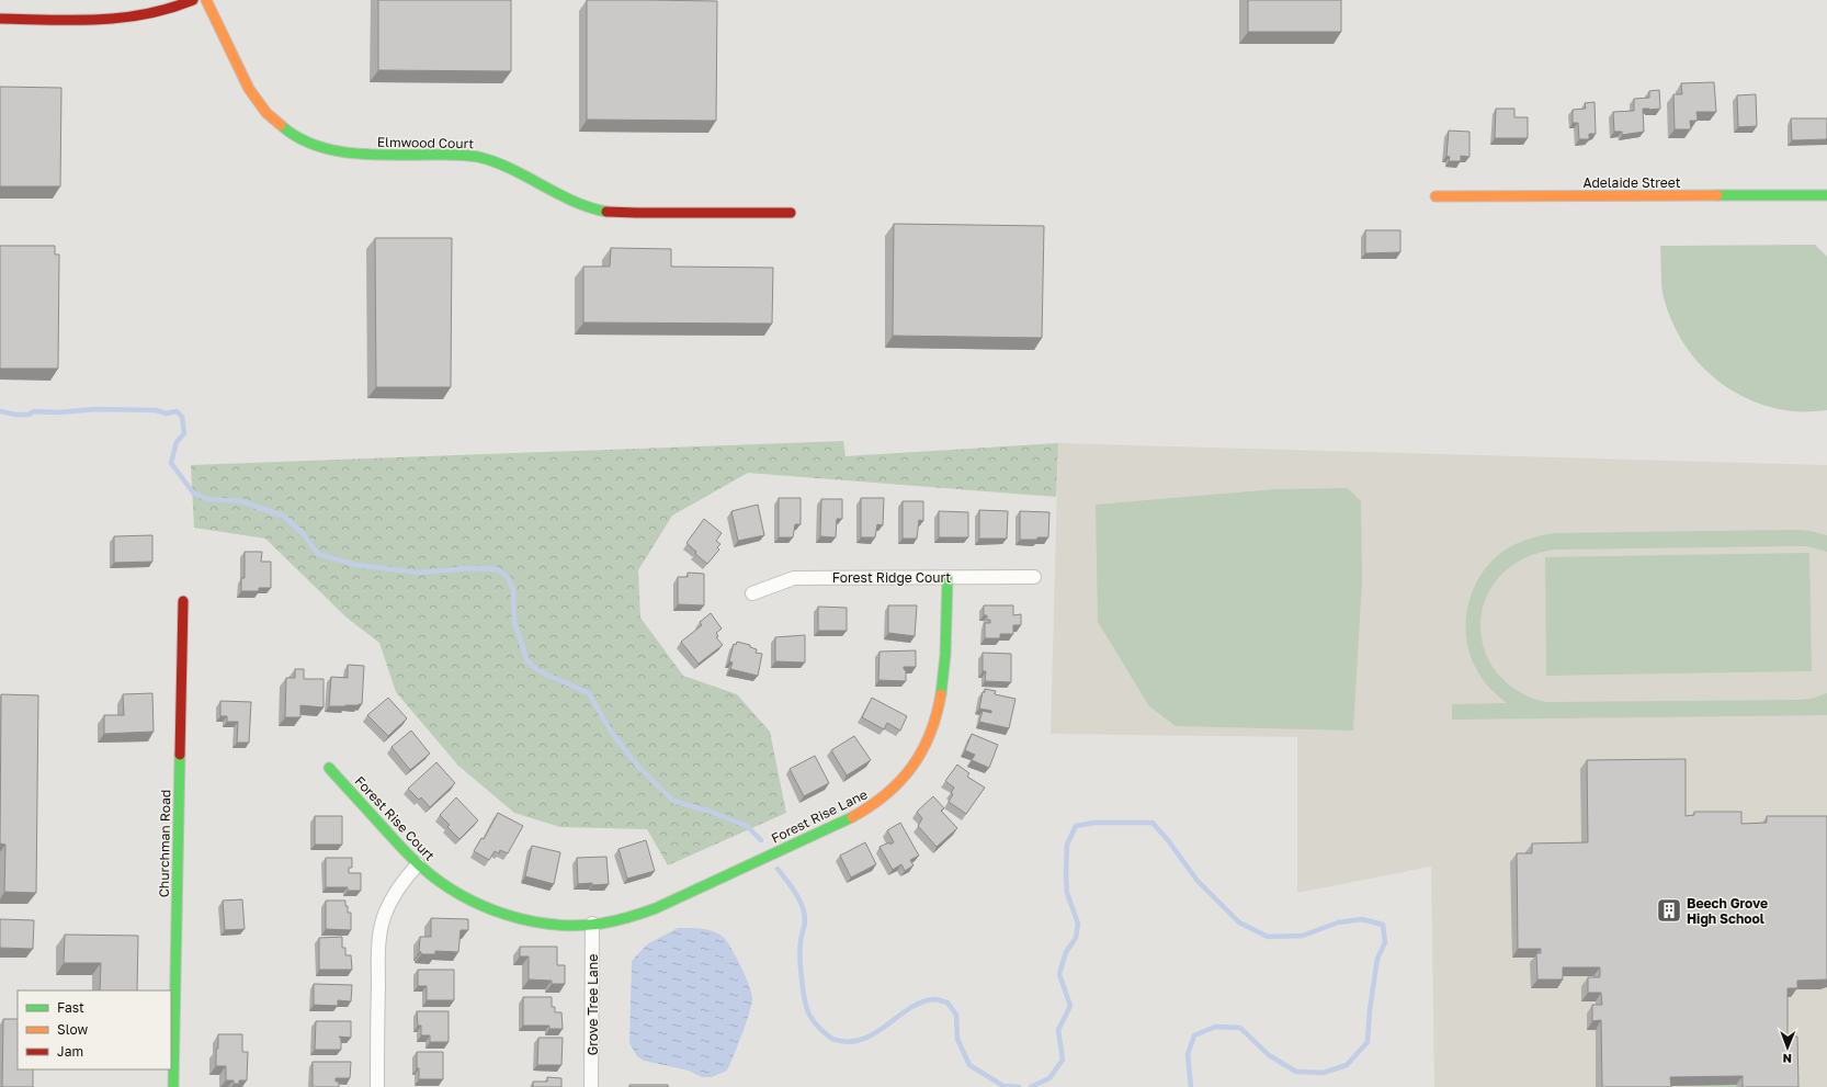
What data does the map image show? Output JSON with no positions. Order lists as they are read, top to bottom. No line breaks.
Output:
{"streets":{"street":["Elmwood Court","Adelaide Street","Forest Ridge Court","Forest Rise Lane","Forest Rise Court","Churchman Road","Grove Tree Lane"]},"crossings":[["Forest Ridge Court","Forest Rise Lane"],["Forest Rise Lane","Forest Rise Court"],["Forest Rise Lane","Grove Tree Lane"],["Forest Rise Court","Grove Tree Lane"]],"places":{"building":["Beech Grove High School"]},"legend":["Fast","Slow","Jam"],"north":"bottom"}
